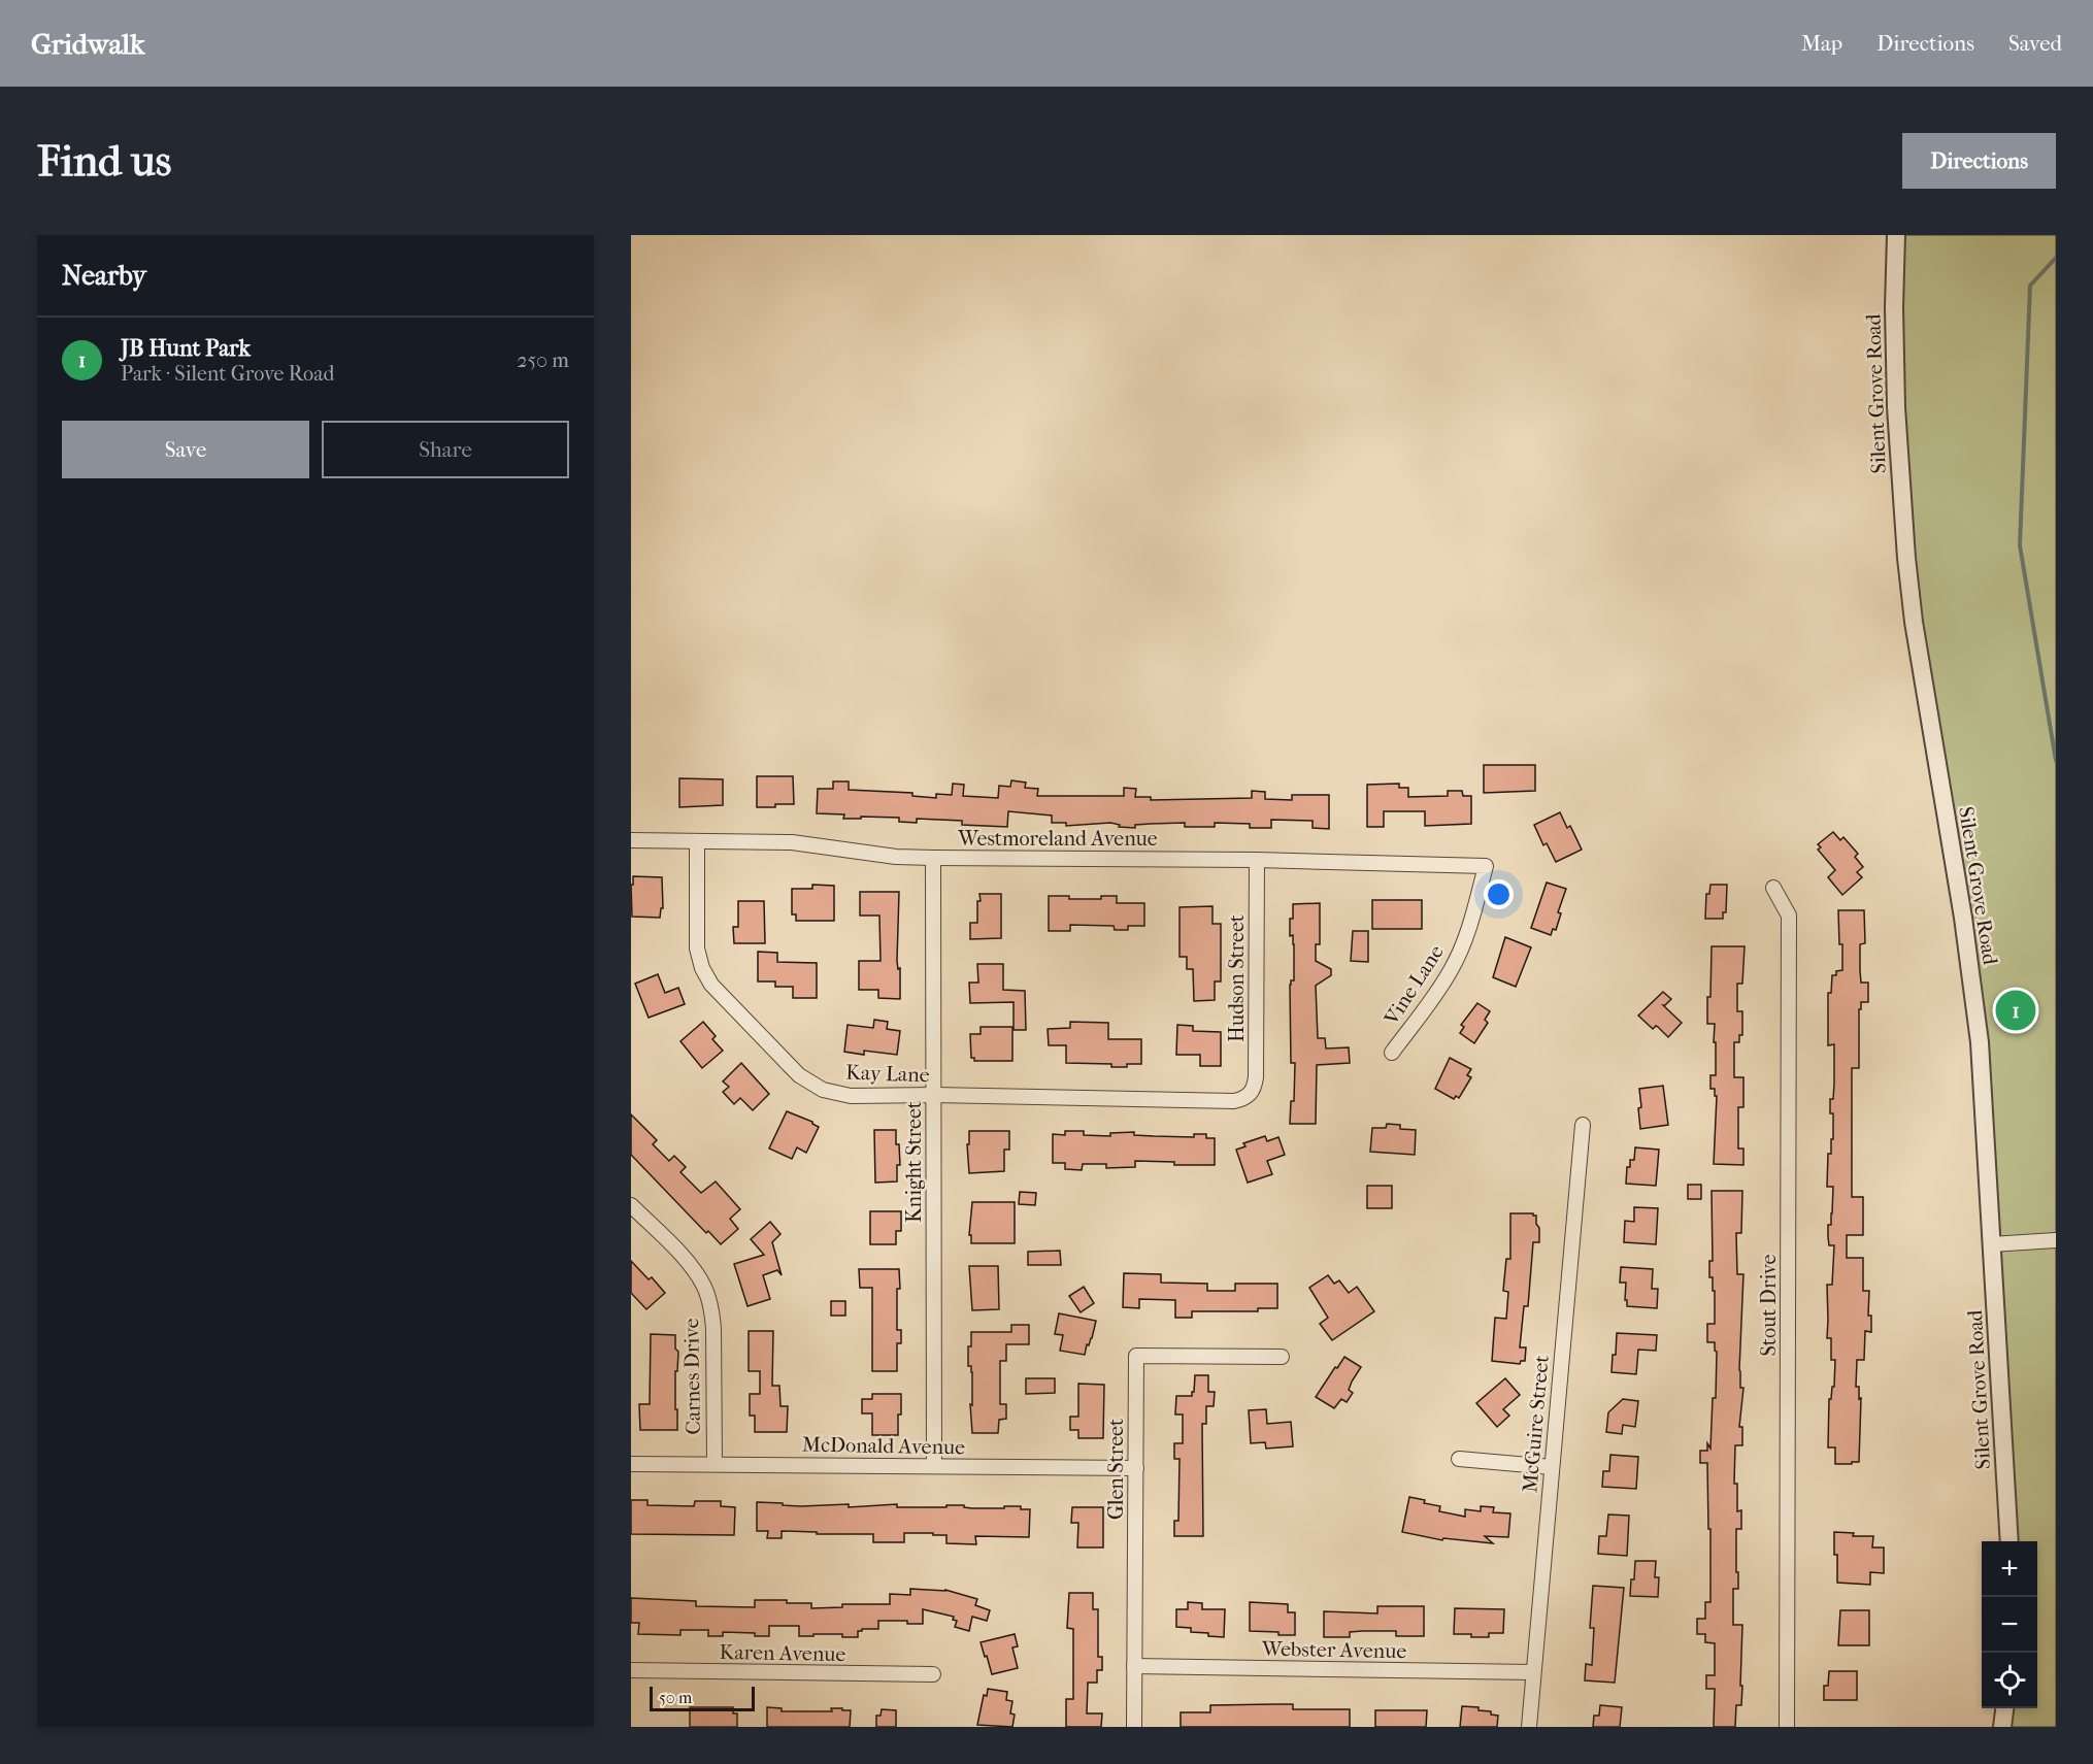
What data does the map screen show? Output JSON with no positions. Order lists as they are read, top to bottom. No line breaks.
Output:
{"streets":{"street":["Silent Grove Road","Westmoreland Avenue","Hudson Street","Vine Lane","Kay Lane","Knight Street","Stout Drive","Carnes Drive","McGuire Street","McDonald Avenue","Glen Street","Webster Avenue","Karen Avenue"]},"crossings":[["Westmoreland Avenue","Hudson Street"],["Westmoreland Avenue","Vine Lane"],["Westmoreland Avenue","Kay Lane"],["Westmoreland Avenue","Knight Street"],["Hudson Street","Kay Lane"],["Kay Lane","Knight Street"],["Knight Street","McDonald Avenue"],["Carnes Drive","McDonald Avenue"],["McGuire Street","Webster Avenue"],["McDonald Avenue","Glen Street"],["Glen Street","Webster Avenue"]],"scale_bar":"50 m","page":{"header":"Gridwalk","nav":["Map","Directions","Saved"],"buttons":["Directions",["Save","Share"]],"title":"Find us","heading":"Nearby","list":[{"mark":"1","name":"JB Hunt Park","note":"Park · Silent Grove Road","value":"250 m"}],"pins":"1","map_buttons":["+","−"],"scale":"50 m"}}
